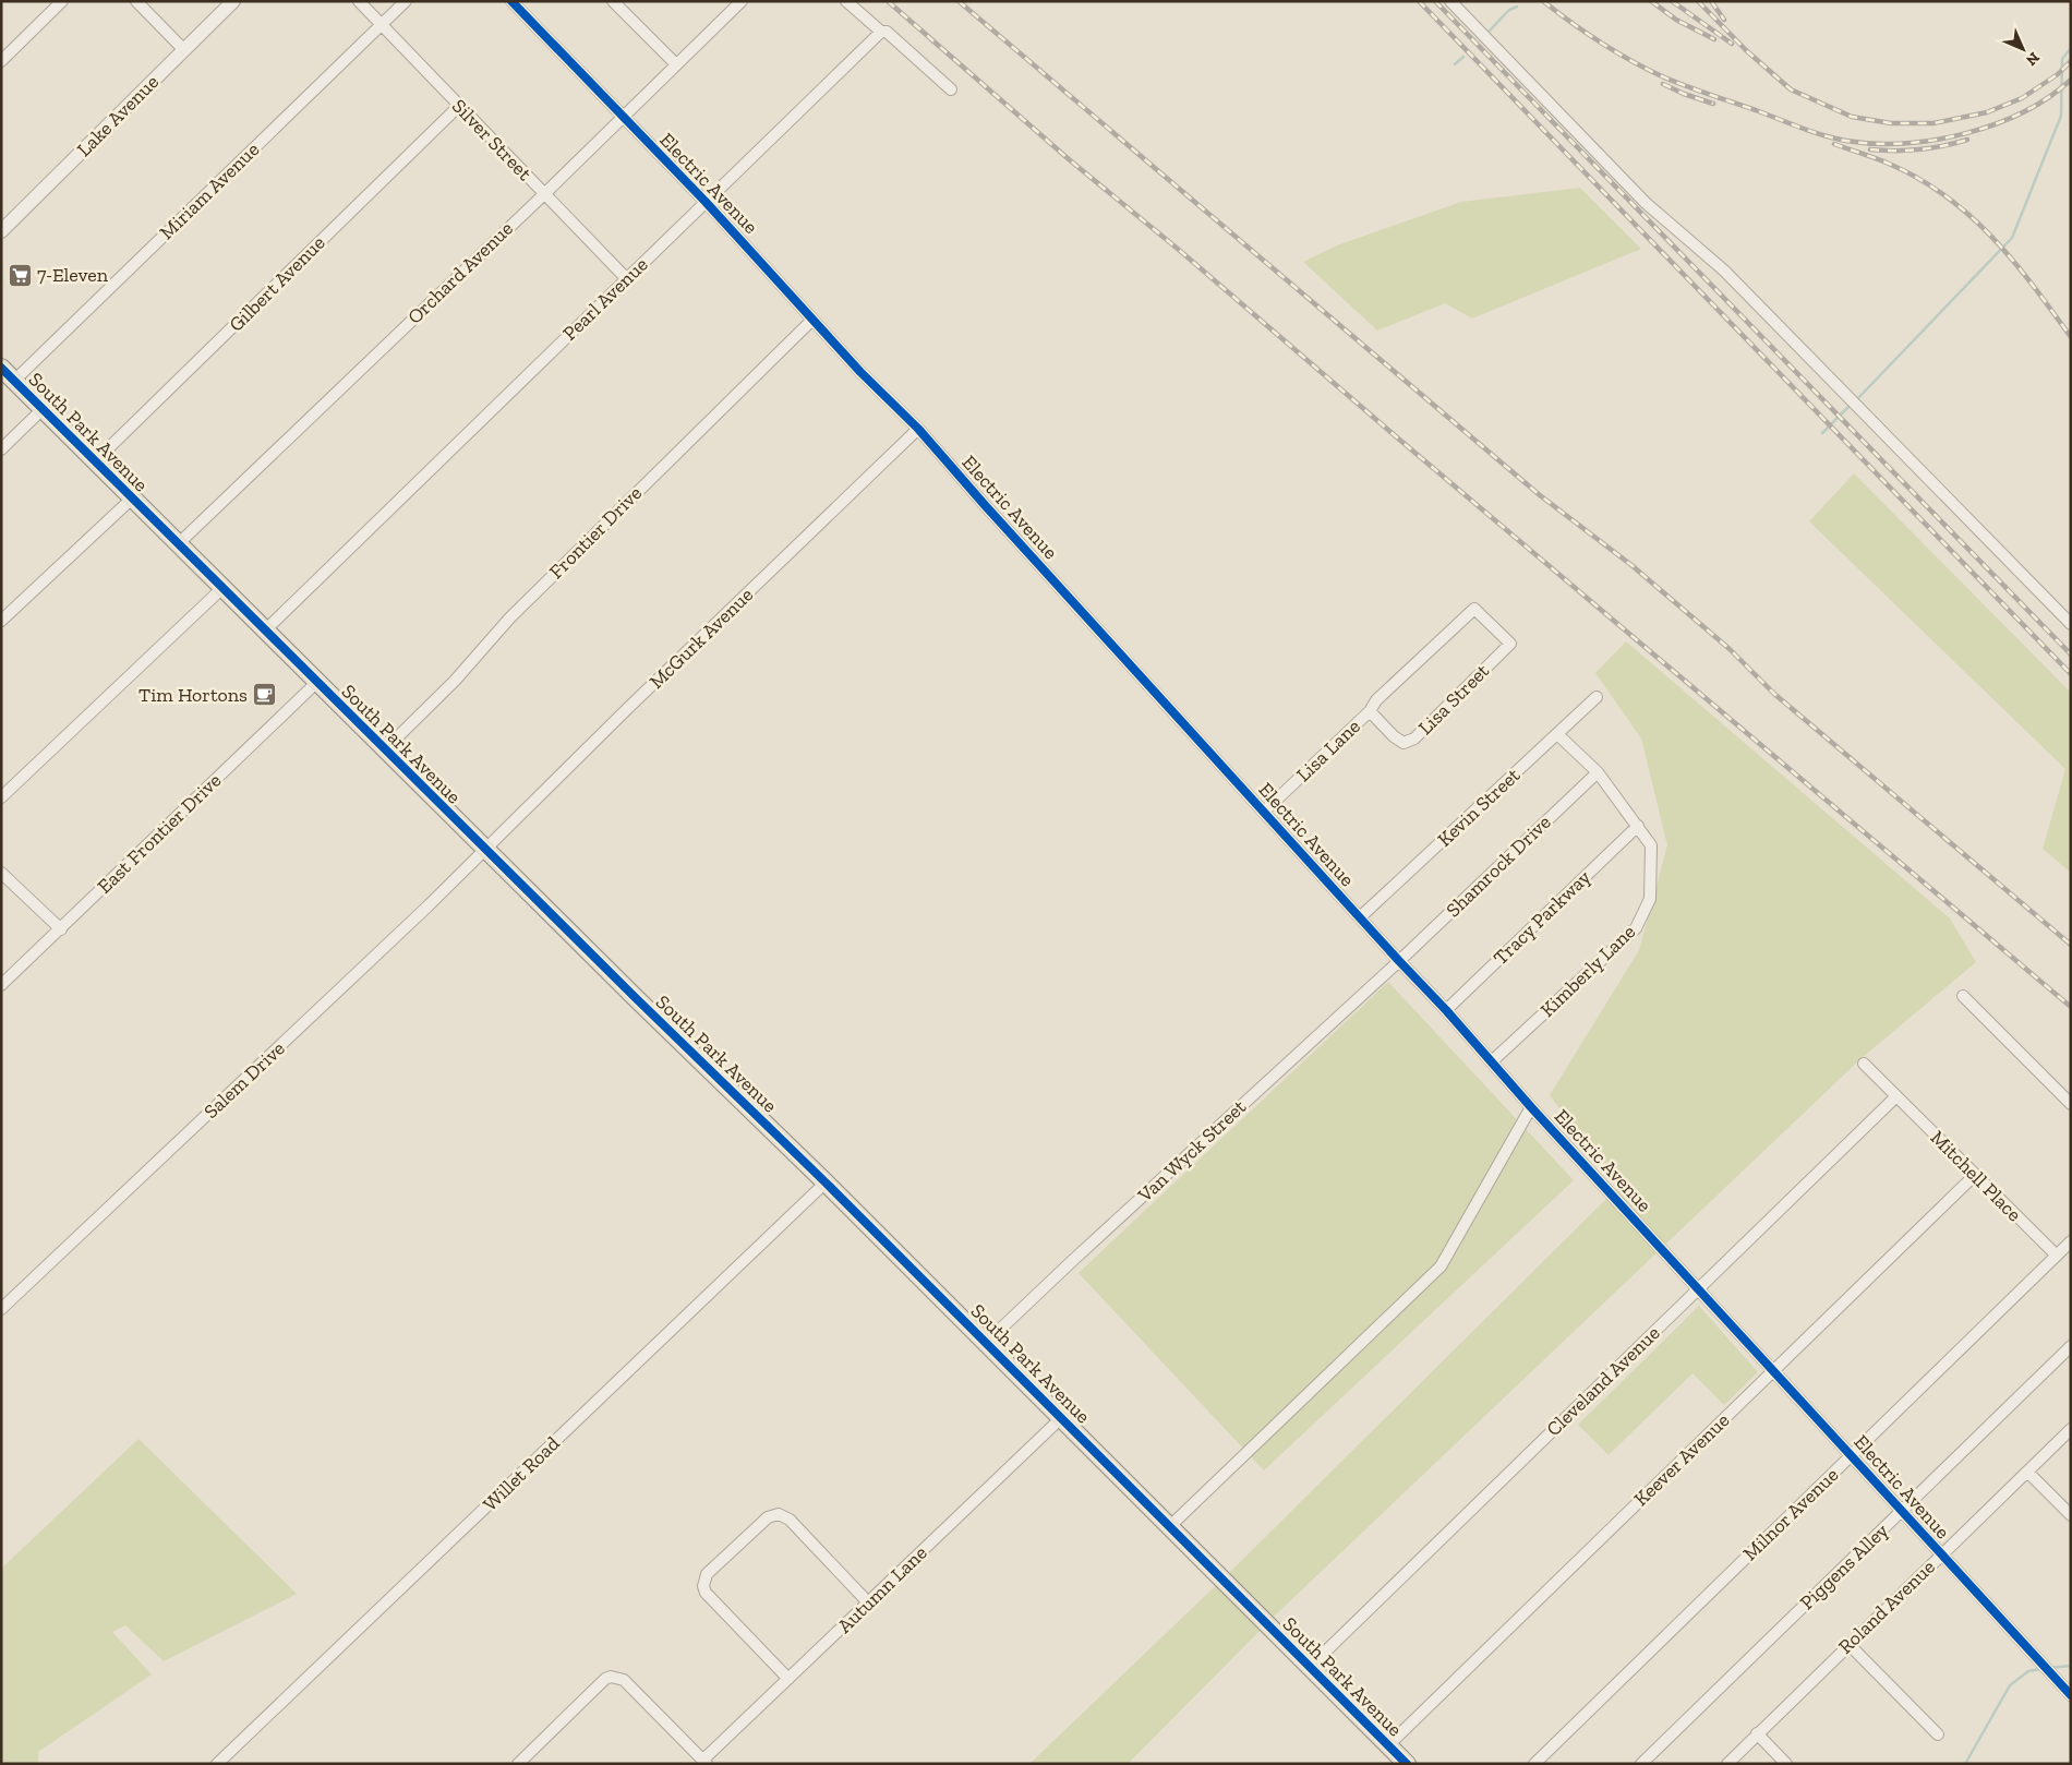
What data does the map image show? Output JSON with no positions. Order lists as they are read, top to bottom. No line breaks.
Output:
{"streets":{"main road":["South Park Avenue"],"street":["Lake Avenue","Silver Street","Electric Avenue","Miriam Avenue","Orchard Avenue","Gilbert Avenue","Pearl Avenue","Frontier Drive","McGurk Avenue","Lisa Street","Lisa Lane","Kevin Street","East Frontier Drive","Shamrock Drive","Tracy Parkway","Kimberly Lane","Salem Drive","Van Wyck Street","Mitchell Place","Cleveland Avenue","Keever Avenue","Willet Road","Milnor Avenue","Piggens Alley","Autumn Lane","Roland Avenue"]},"crossings":[["Silver Street","Miriam Avenue"],["Silver Street","Orchard Avenue"],["Silver Street","Gilbert Avenue"],["Silver Street","Pearl Avenue"],["Electric Avenue","Orchard Avenue"],["Electric Avenue","Pearl Avenue"],["Electric Avenue","Frontier Drive"],["Electric Avenue","McGurk Avenue"],["Electric Avenue","Lisa Lane"],["Electric Avenue","Kevin Street"],["Electric Avenue","Shamrock Drive"],["Electric Avenue","Tracy Parkway"],["Electric Avenue","Kimberly Lane"],["Electric Avenue","Van Wyck Street"],["Electric Avenue","Cleveland Avenue"],["Electric Avenue","Keever Avenue"],["Electric Avenue","Milnor Avenue"],["Electric Avenue","Piggens Alley"],["Electric Avenue","Roland Avenue"],["Miriam Avenue","South Park Avenue"],["Orchard Avenue","South Park Avenue"],["Gilbert Avenue","South Park Avenue"],["Pearl Avenue","South Park Avenue"],["South Park Avenue","Frontier Drive"],["South Park Avenue","McGurk Avenue"],["South Park Avenue","East Frontier Drive"],["South Park Avenue","Salem Drive"],["South Park Avenue","Van Wyck Street"],["South Park Avenue","Cleveland Avenue"],["South Park Avenue","Keever Avenue"],["South Park Avenue","Willet Road"],["South Park Avenue","Autumn Lane"],["McGurk Avenue","Salem Drive"],["Lisa Street","Lisa Lane"],["Kevin Street","Kimberly Lane"],["Shamrock Drive","Kimberly Lane"],["Shamrock Drive","Van Wyck Street"],["Tracy Parkway","Kimberly Lane"],["Mitchell Place","Cleveland Avenue"],["Mitchell Place","Keever Avenue"],["Mitchell Place","Milnor Avenue"]],"places":{"supermarket":["7-Eleven"],"cafe":["Tim Hortons"]},"north":"bottom right"}
